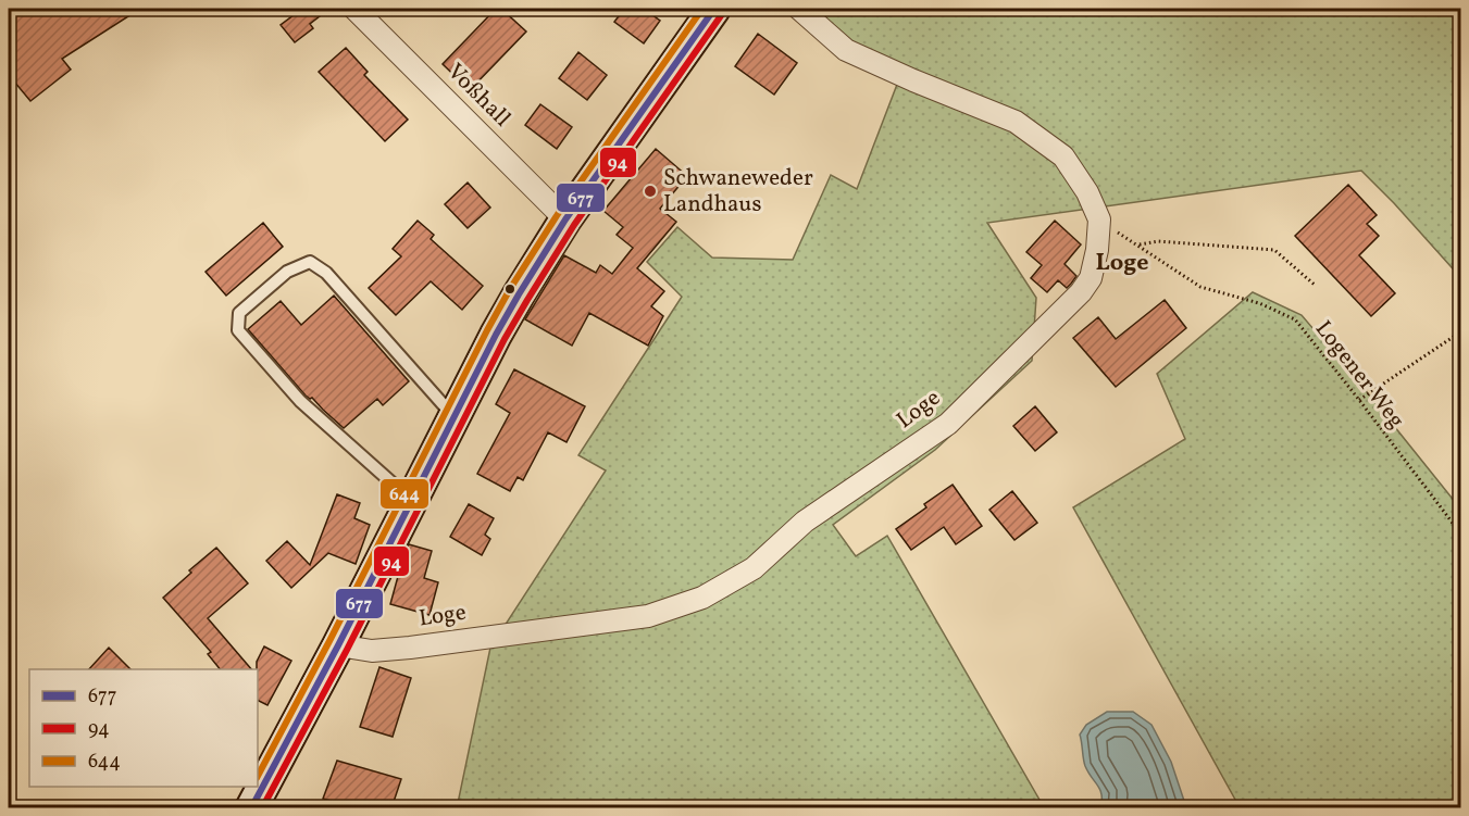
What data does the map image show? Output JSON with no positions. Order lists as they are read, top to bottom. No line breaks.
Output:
{"streets":{"street":["Voßhall","Loge"],"path":["Logener Weg"]},"crossings":[["Logener Weg","Loge"]],"districts":["Loge"],"places":["Schwaneweder Landhaus"],"lines":["transit line 677","transit line 644","transit line 94"],"legend":["677","94","644"]}
